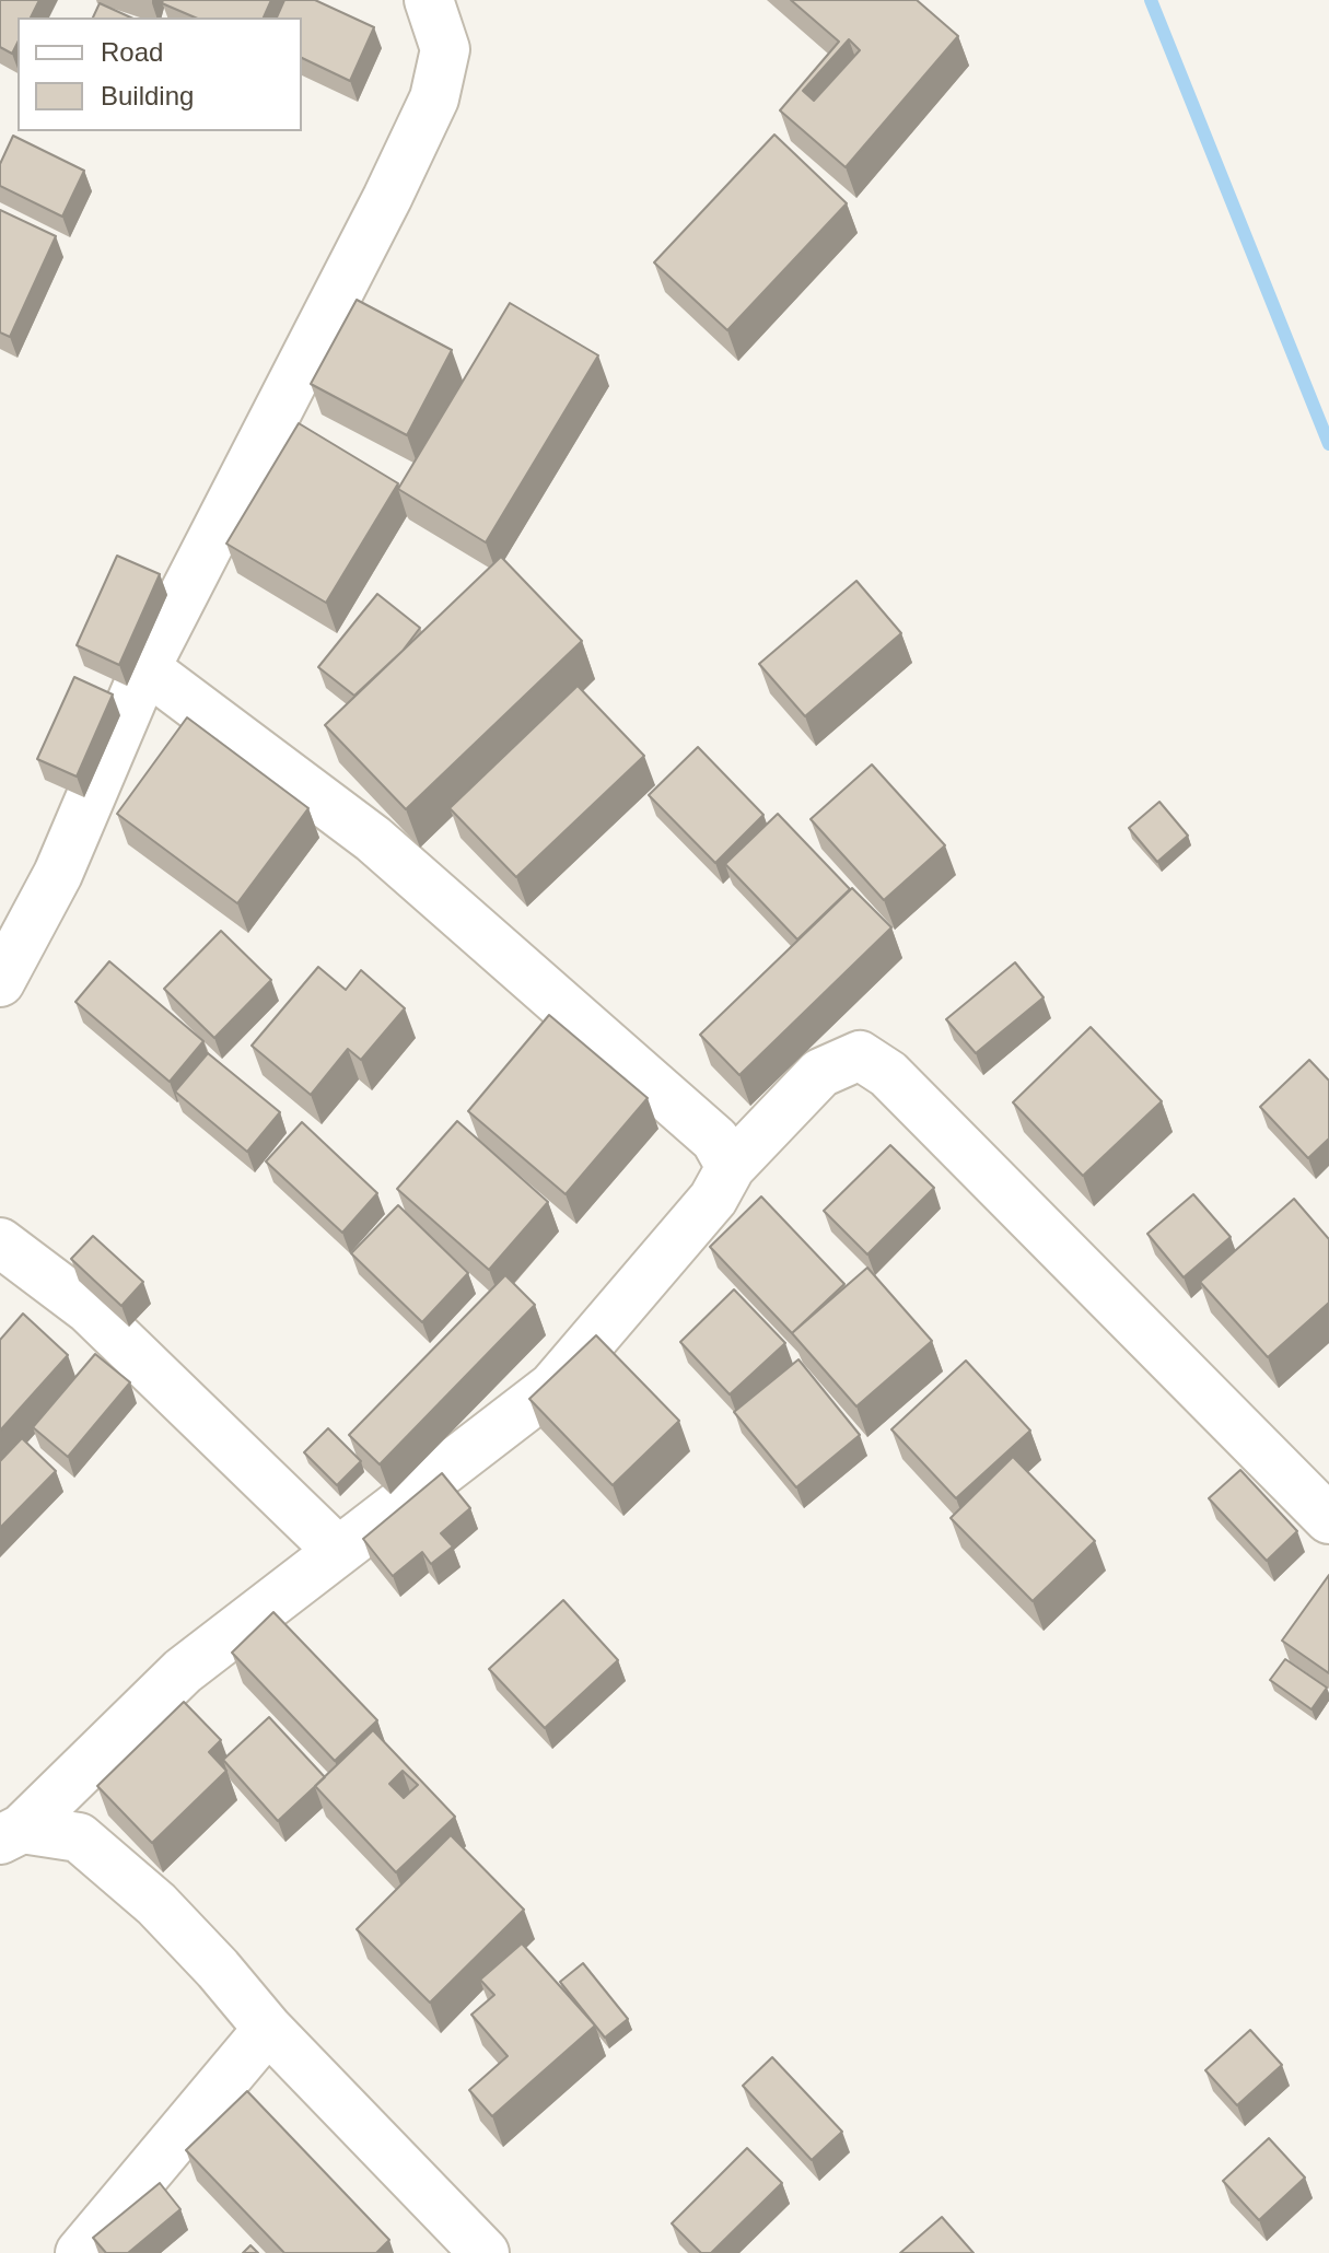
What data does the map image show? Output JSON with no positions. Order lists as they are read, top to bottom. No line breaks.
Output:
{"legend":["Road","Building"]}
